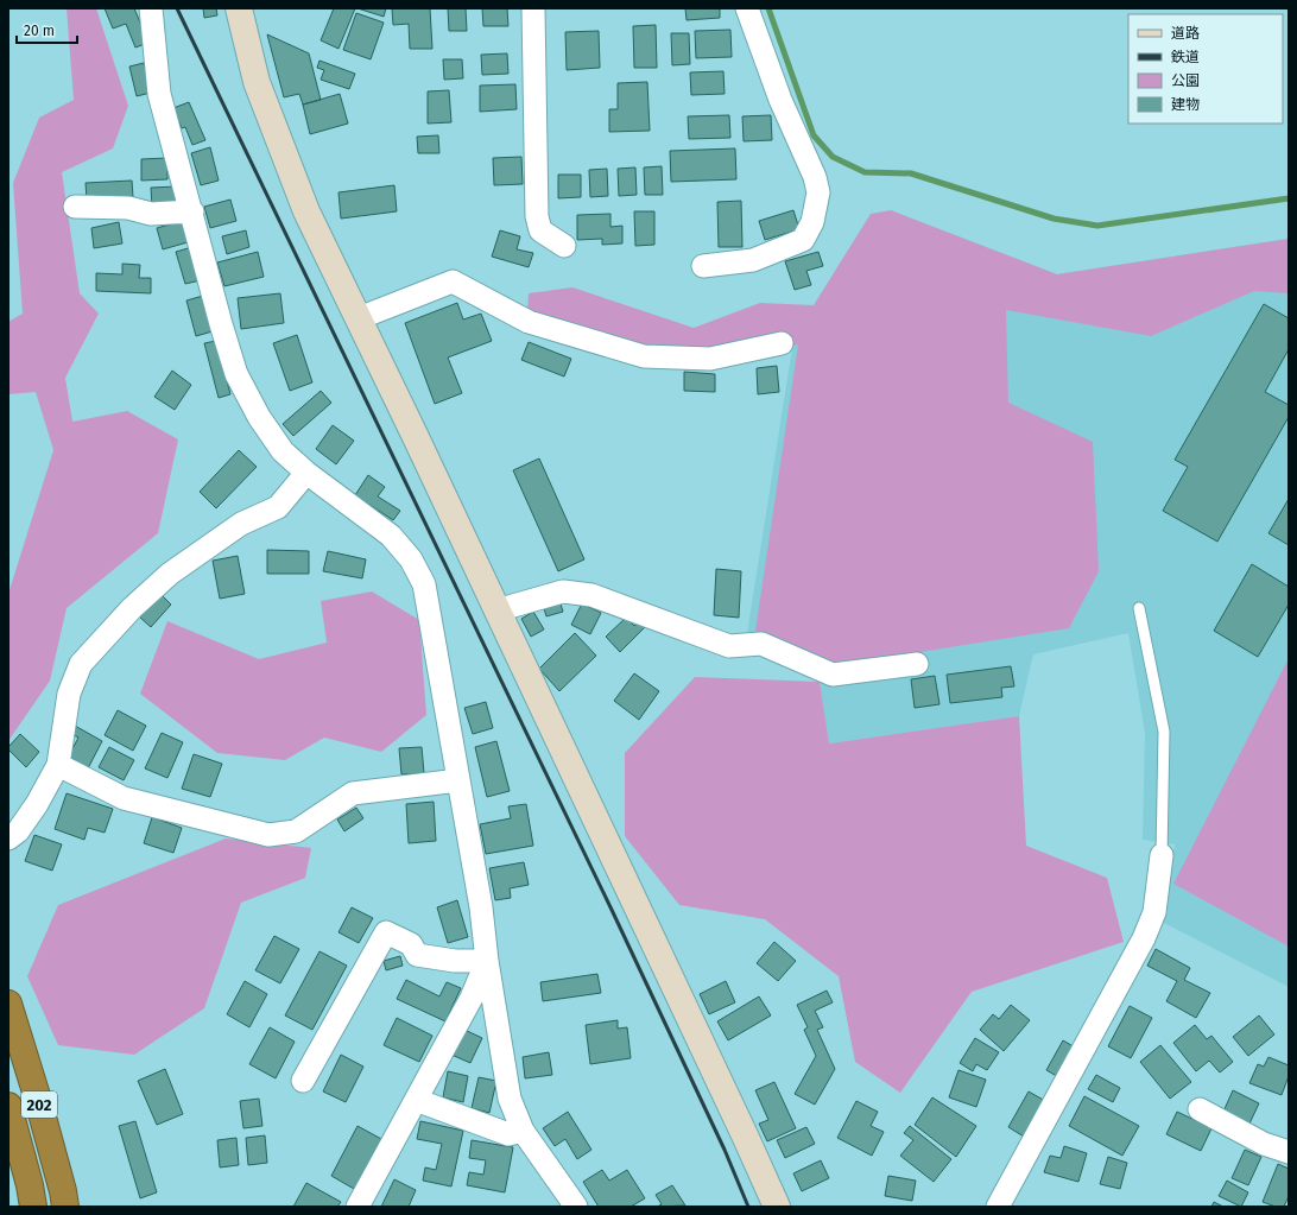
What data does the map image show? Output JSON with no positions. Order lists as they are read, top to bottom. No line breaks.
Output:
{"streets":{"highway":["202"]},"legend":["道路","鉄道","公園","建物"],"scale_bar":"20 m"}
